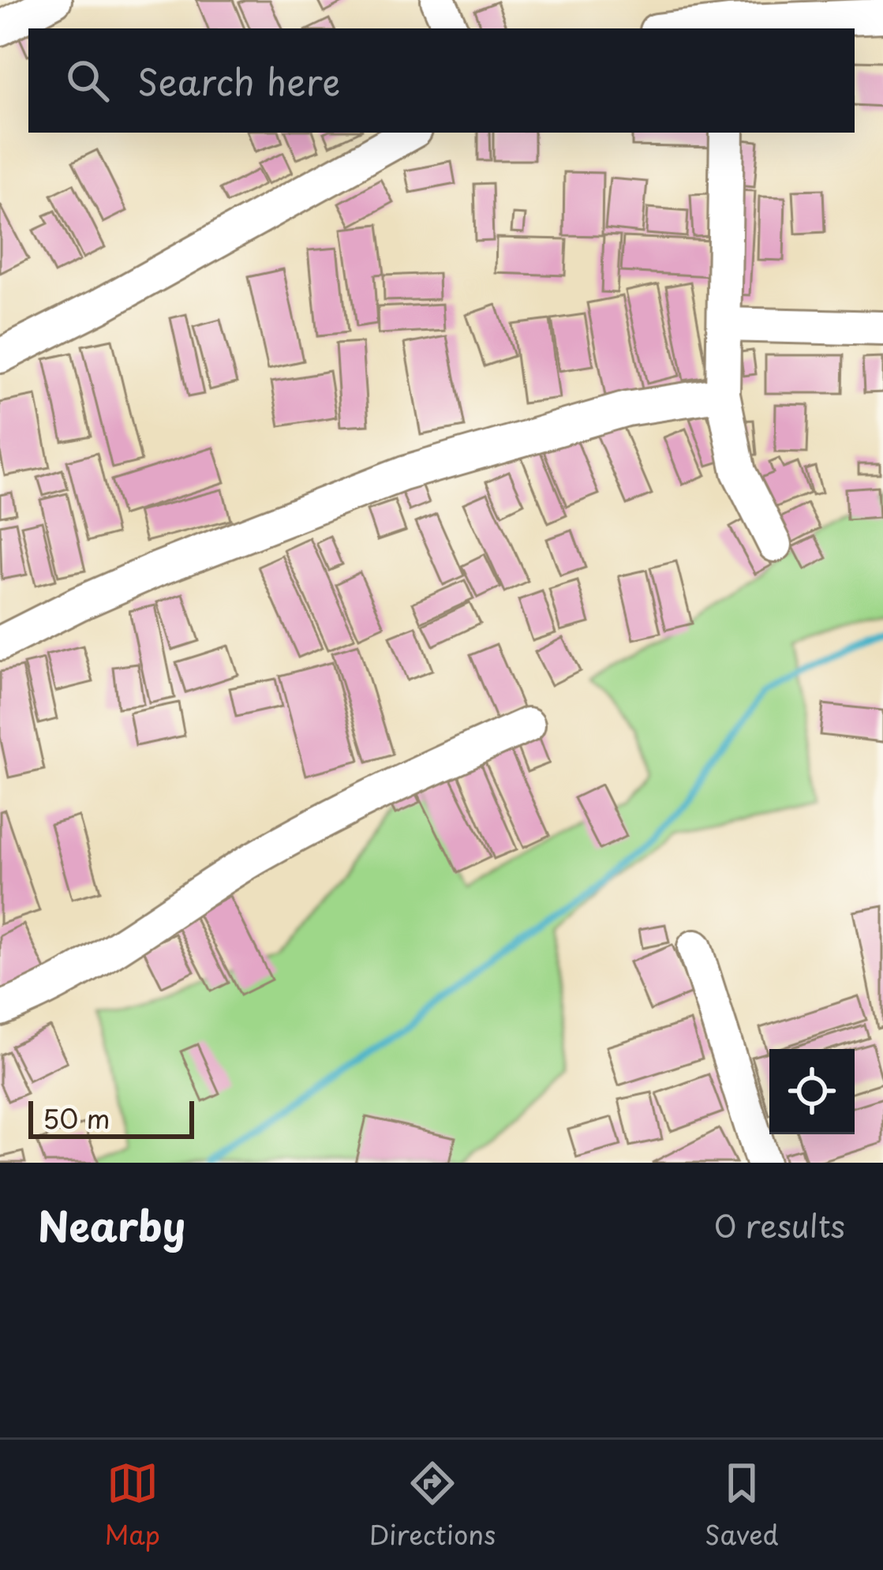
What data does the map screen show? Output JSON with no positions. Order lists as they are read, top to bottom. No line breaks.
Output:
{"scale_bar":"50 m","page":{"search":"Search here","scale":"50 m","heading":["Nearby","0 results"],"nav":["Map","Directions","Saved"]}}
